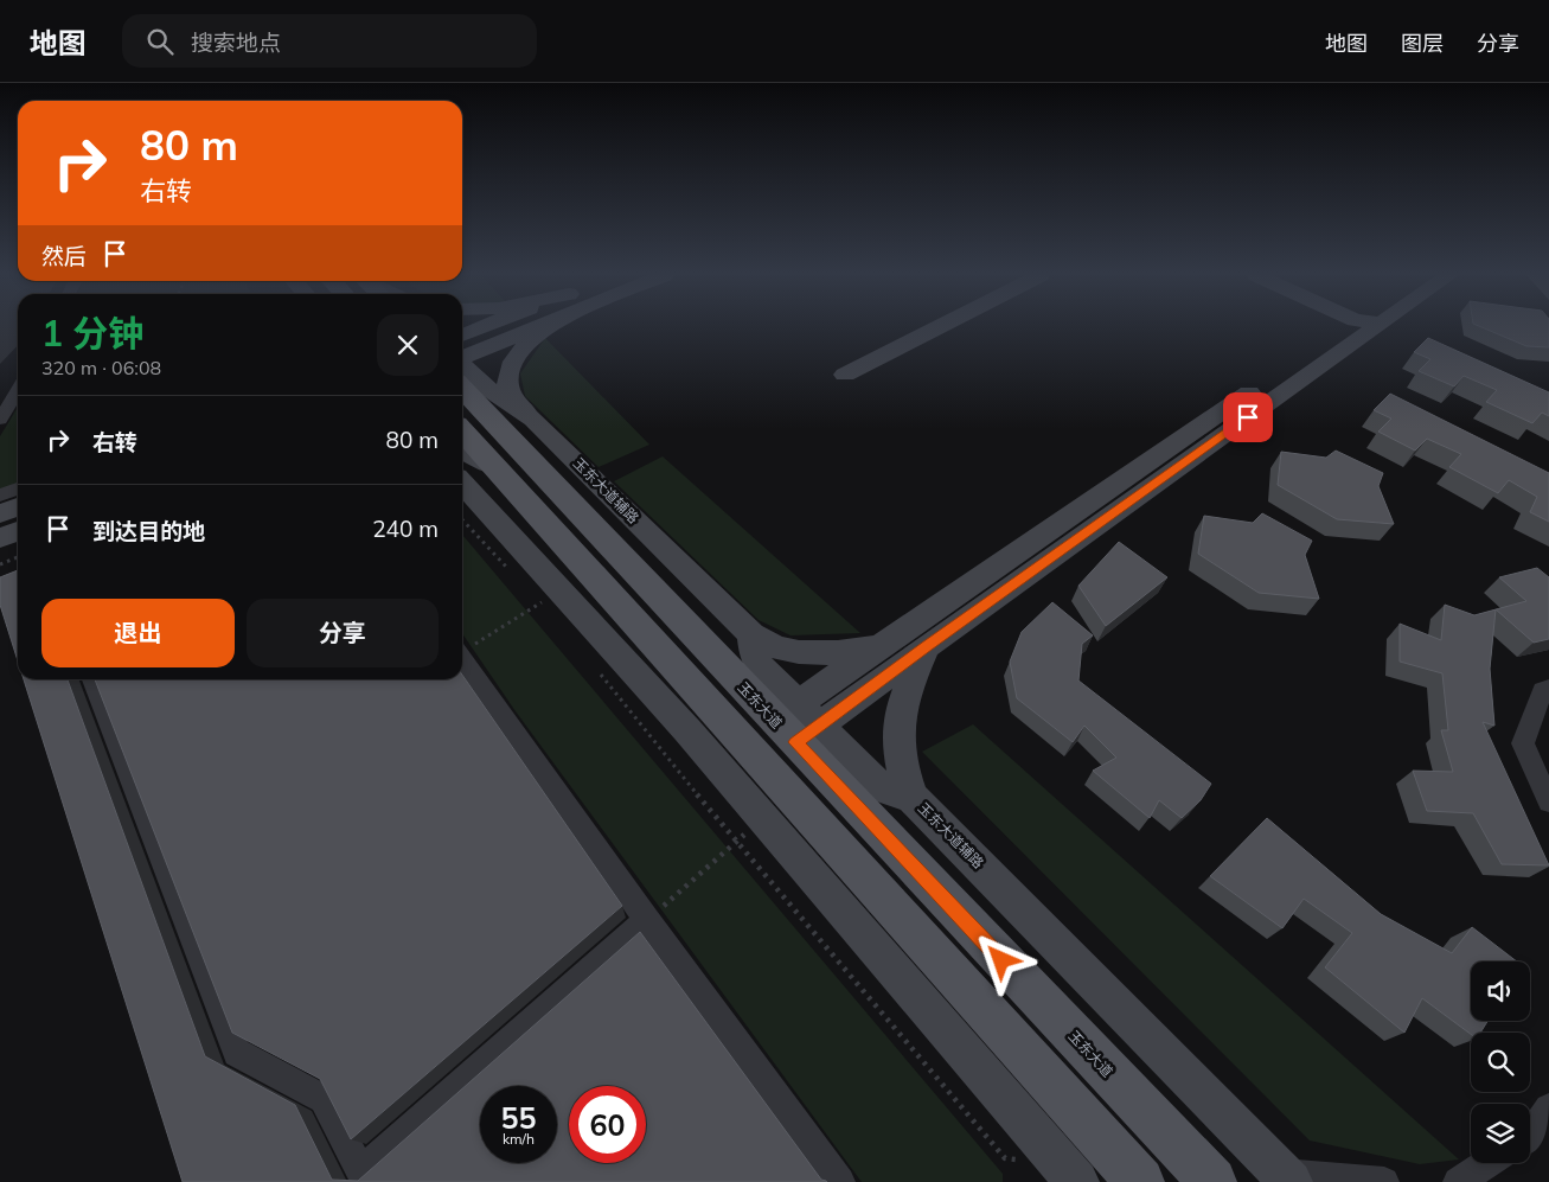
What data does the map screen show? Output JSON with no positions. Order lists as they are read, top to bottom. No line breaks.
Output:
{"streets":{"main road":["玉东大道"],"street":["玉东大道辅路"]},"crossings":[["玉东大道辅路","玉东大道"]],"page":{"header":"地图","search":"搜索地点","nav":["地图","图层","分享"],"turn":["80 m","右转"],"then":"然后","heading":["1 分钟","320 m · 06:08"],"list":[{"name":"右转","value":"80 m"},{"name":"到达目的地","value":"240 m"}],"buttons":["退出","分享"],"speed":"55 km/h","limit":"60"}}
